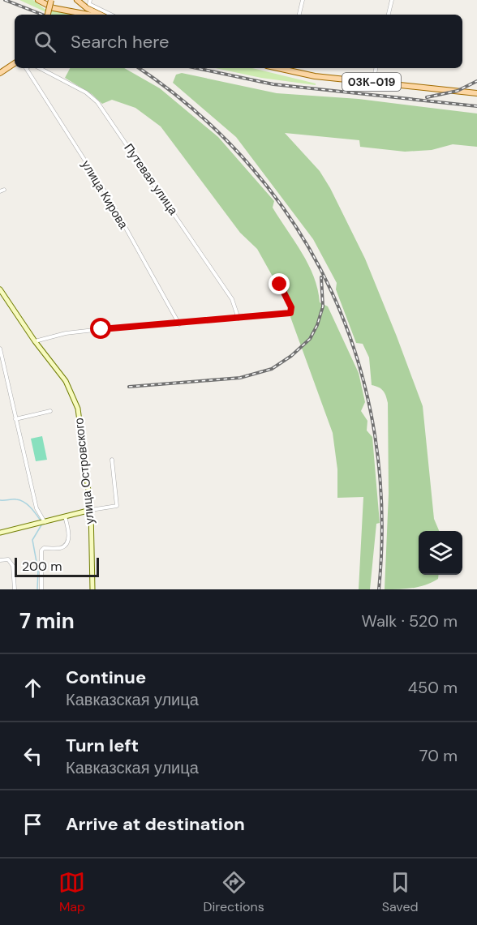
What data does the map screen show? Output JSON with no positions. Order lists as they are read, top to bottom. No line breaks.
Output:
{"streets":{"main road":["03К-019"],"street":["Путевая улица","улица Кирова","улица Островского"]},"scale_bar":"200 m","page":{"search":"Search here","scale":"200 m","heading":["7 min","Walk · 520 m"],"list":[["Continue","Кавказская улица","450 m"],["Turn left","Кавказская улица","70 m"],"Arrive at destination"],"nav":["Map","Directions","Saved"]}}
